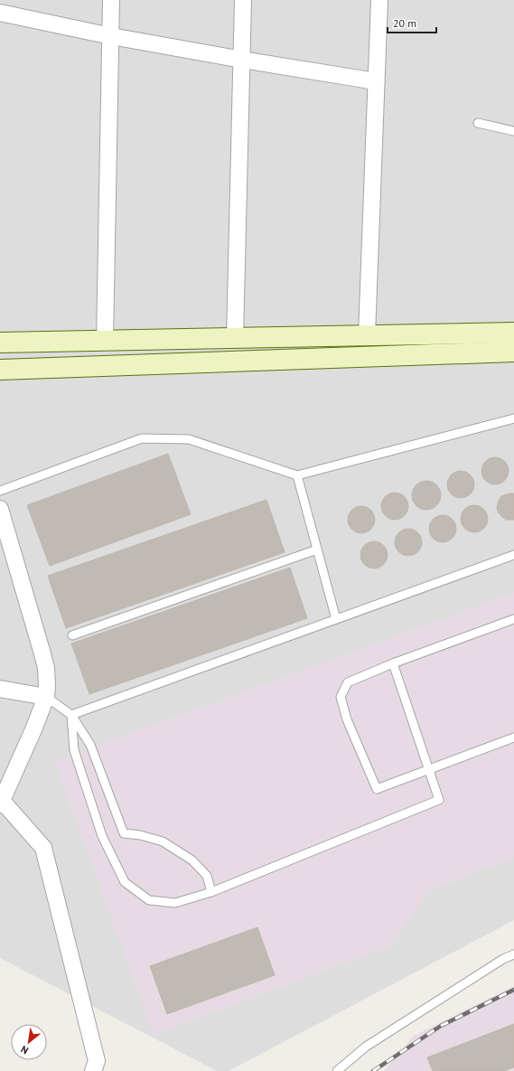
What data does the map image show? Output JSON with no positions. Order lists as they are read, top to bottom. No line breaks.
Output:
{"scale_bar":"20 m","north":"bottom left"}
